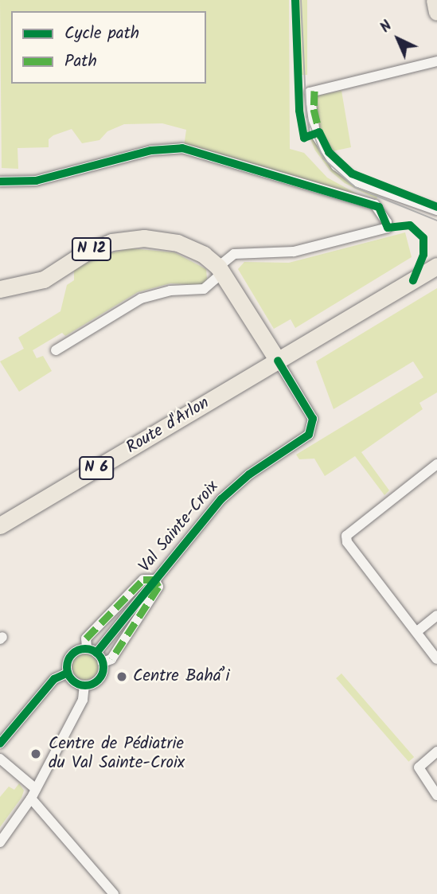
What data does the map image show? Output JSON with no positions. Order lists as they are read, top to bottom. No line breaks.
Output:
{"streets":{"main road":["N 12","Route d'Arlon","N 6"],"street":["Val Sainte-Croix"]},"crossings":[["N 12","Route d'Arlon"],["N 12","N 6"],["N 12","Val Sainte-Croix"],["Route d'Arlon","N 6"],["Route d'Arlon","Val Sainte-Croix"],["N 6","Val Sainte-Croix"]],"places":["Centre Bahá’i","Centre de Pédiatrie du Val Sainte-Croix"],"legend":["Cycle path","Path"],"north":"top left"}
